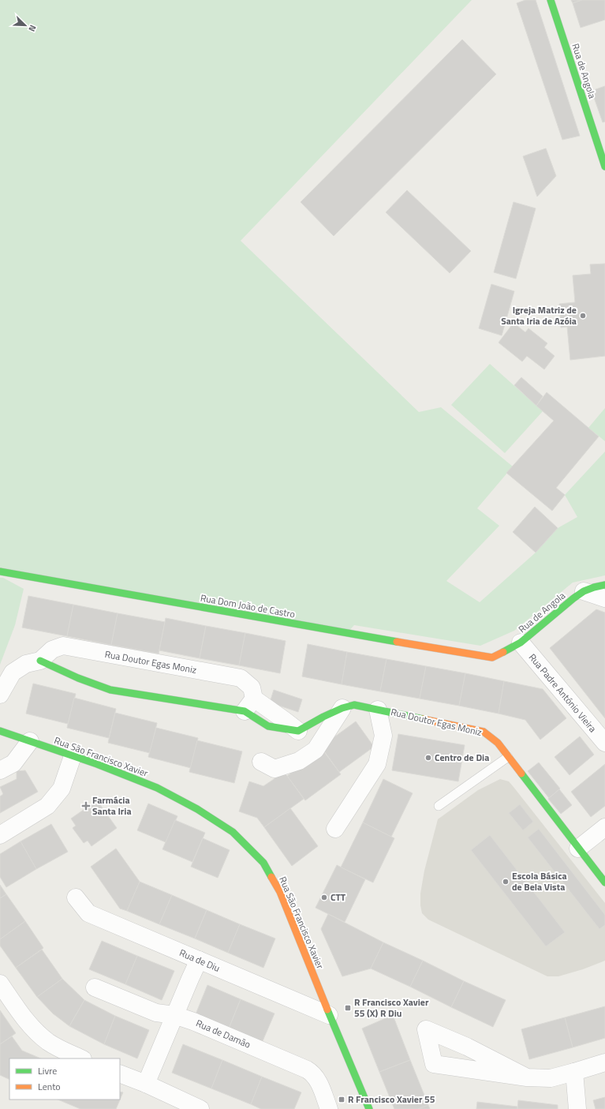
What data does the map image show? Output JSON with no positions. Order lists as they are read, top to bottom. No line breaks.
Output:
{"streets":{"street":["Rua de Angola","Rua Dom João de Castro","Rua Doutor Egas Moniz","Rua Padre António Vieira","Rua São Francisco Xavier","Rua de Diu","Rua de Damão"]},"crossings":[["Rua de Angola","Rua Dom João de Castro"],["Rua de Angola","Rua Padre António Vieira"],["Rua São Francisco Xavier","Rua de Diu"]],"places":{"other":["Igreja Matriz de Santa Iria de Azóia","Centro de Dia","Escola Básica de Bela Vista","CTT"],"health":["Farmácia Santa Iria"],"transit":["R Francisco Xavier 55 (X) R Diu","R Francisco Xavier 55"]},"legend":["Livre","Lento"],"north":"bottom right"}
